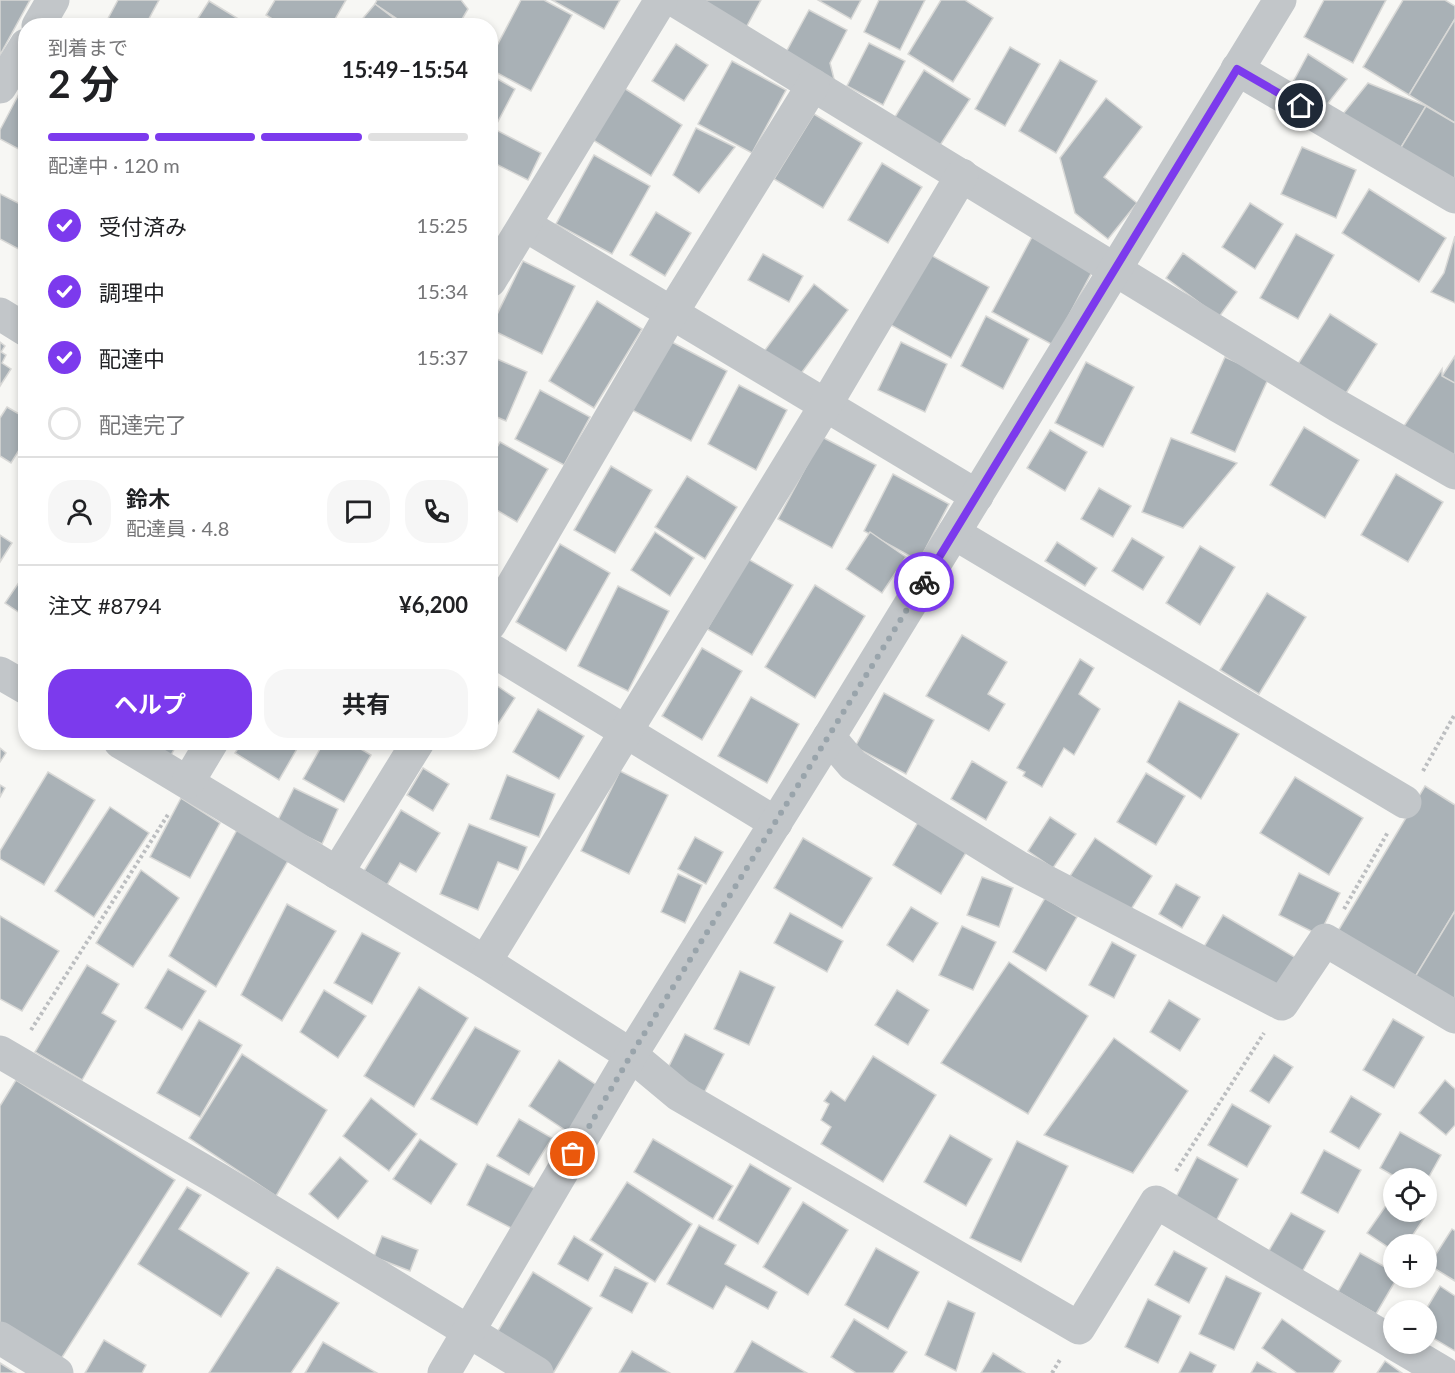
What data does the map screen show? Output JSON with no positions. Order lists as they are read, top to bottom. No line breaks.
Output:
{"page":{"heading":["2 分","到着まで","15:49–15:54"],"panel":["鈴木","配達員 · 4.8","注文 #8794","¥6,200"],"bar":"配達中 · 120 m","list":[["受付済み","15:25"],["調理中","15:34"],["配達中","15:37"],"配達完了"],"buttons":["ヘルプ","共有"],"map_buttons":["+","−"]}}
